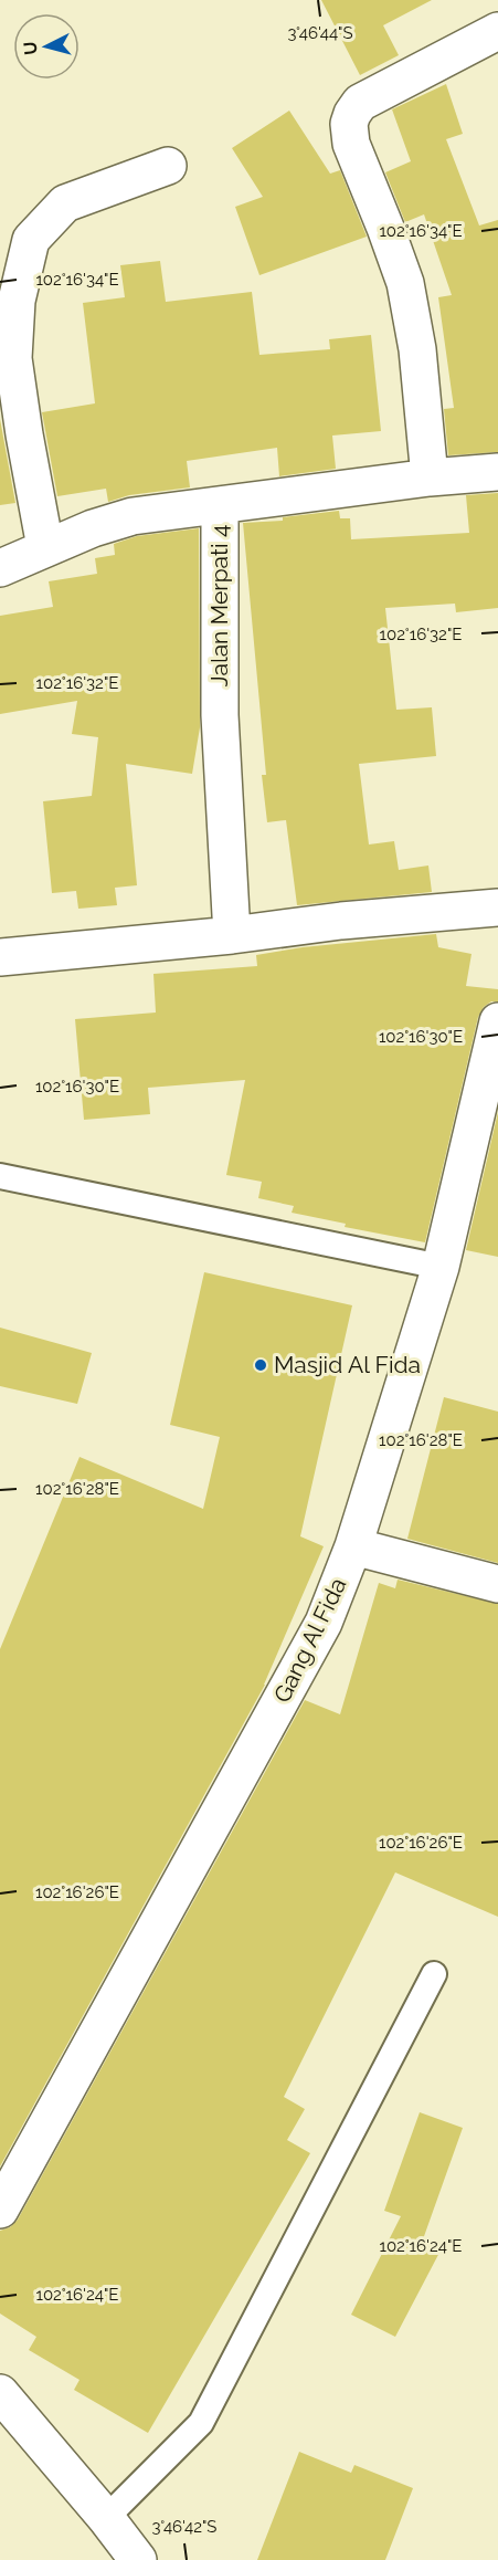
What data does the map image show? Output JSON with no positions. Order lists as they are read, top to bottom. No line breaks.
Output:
{"streets":{"street":["Jalan Merpati 4","Gang Al Fida"]},"places":["Masjid Al Fida"],"north":"left","coordinates":["3°46'44\"S","102°16'34\"E","102°16'32\"E","102°16'30\"E","102°16'28\"E","102°16'26\"E","102°16'24\"E","3°46'42\"S"]}
